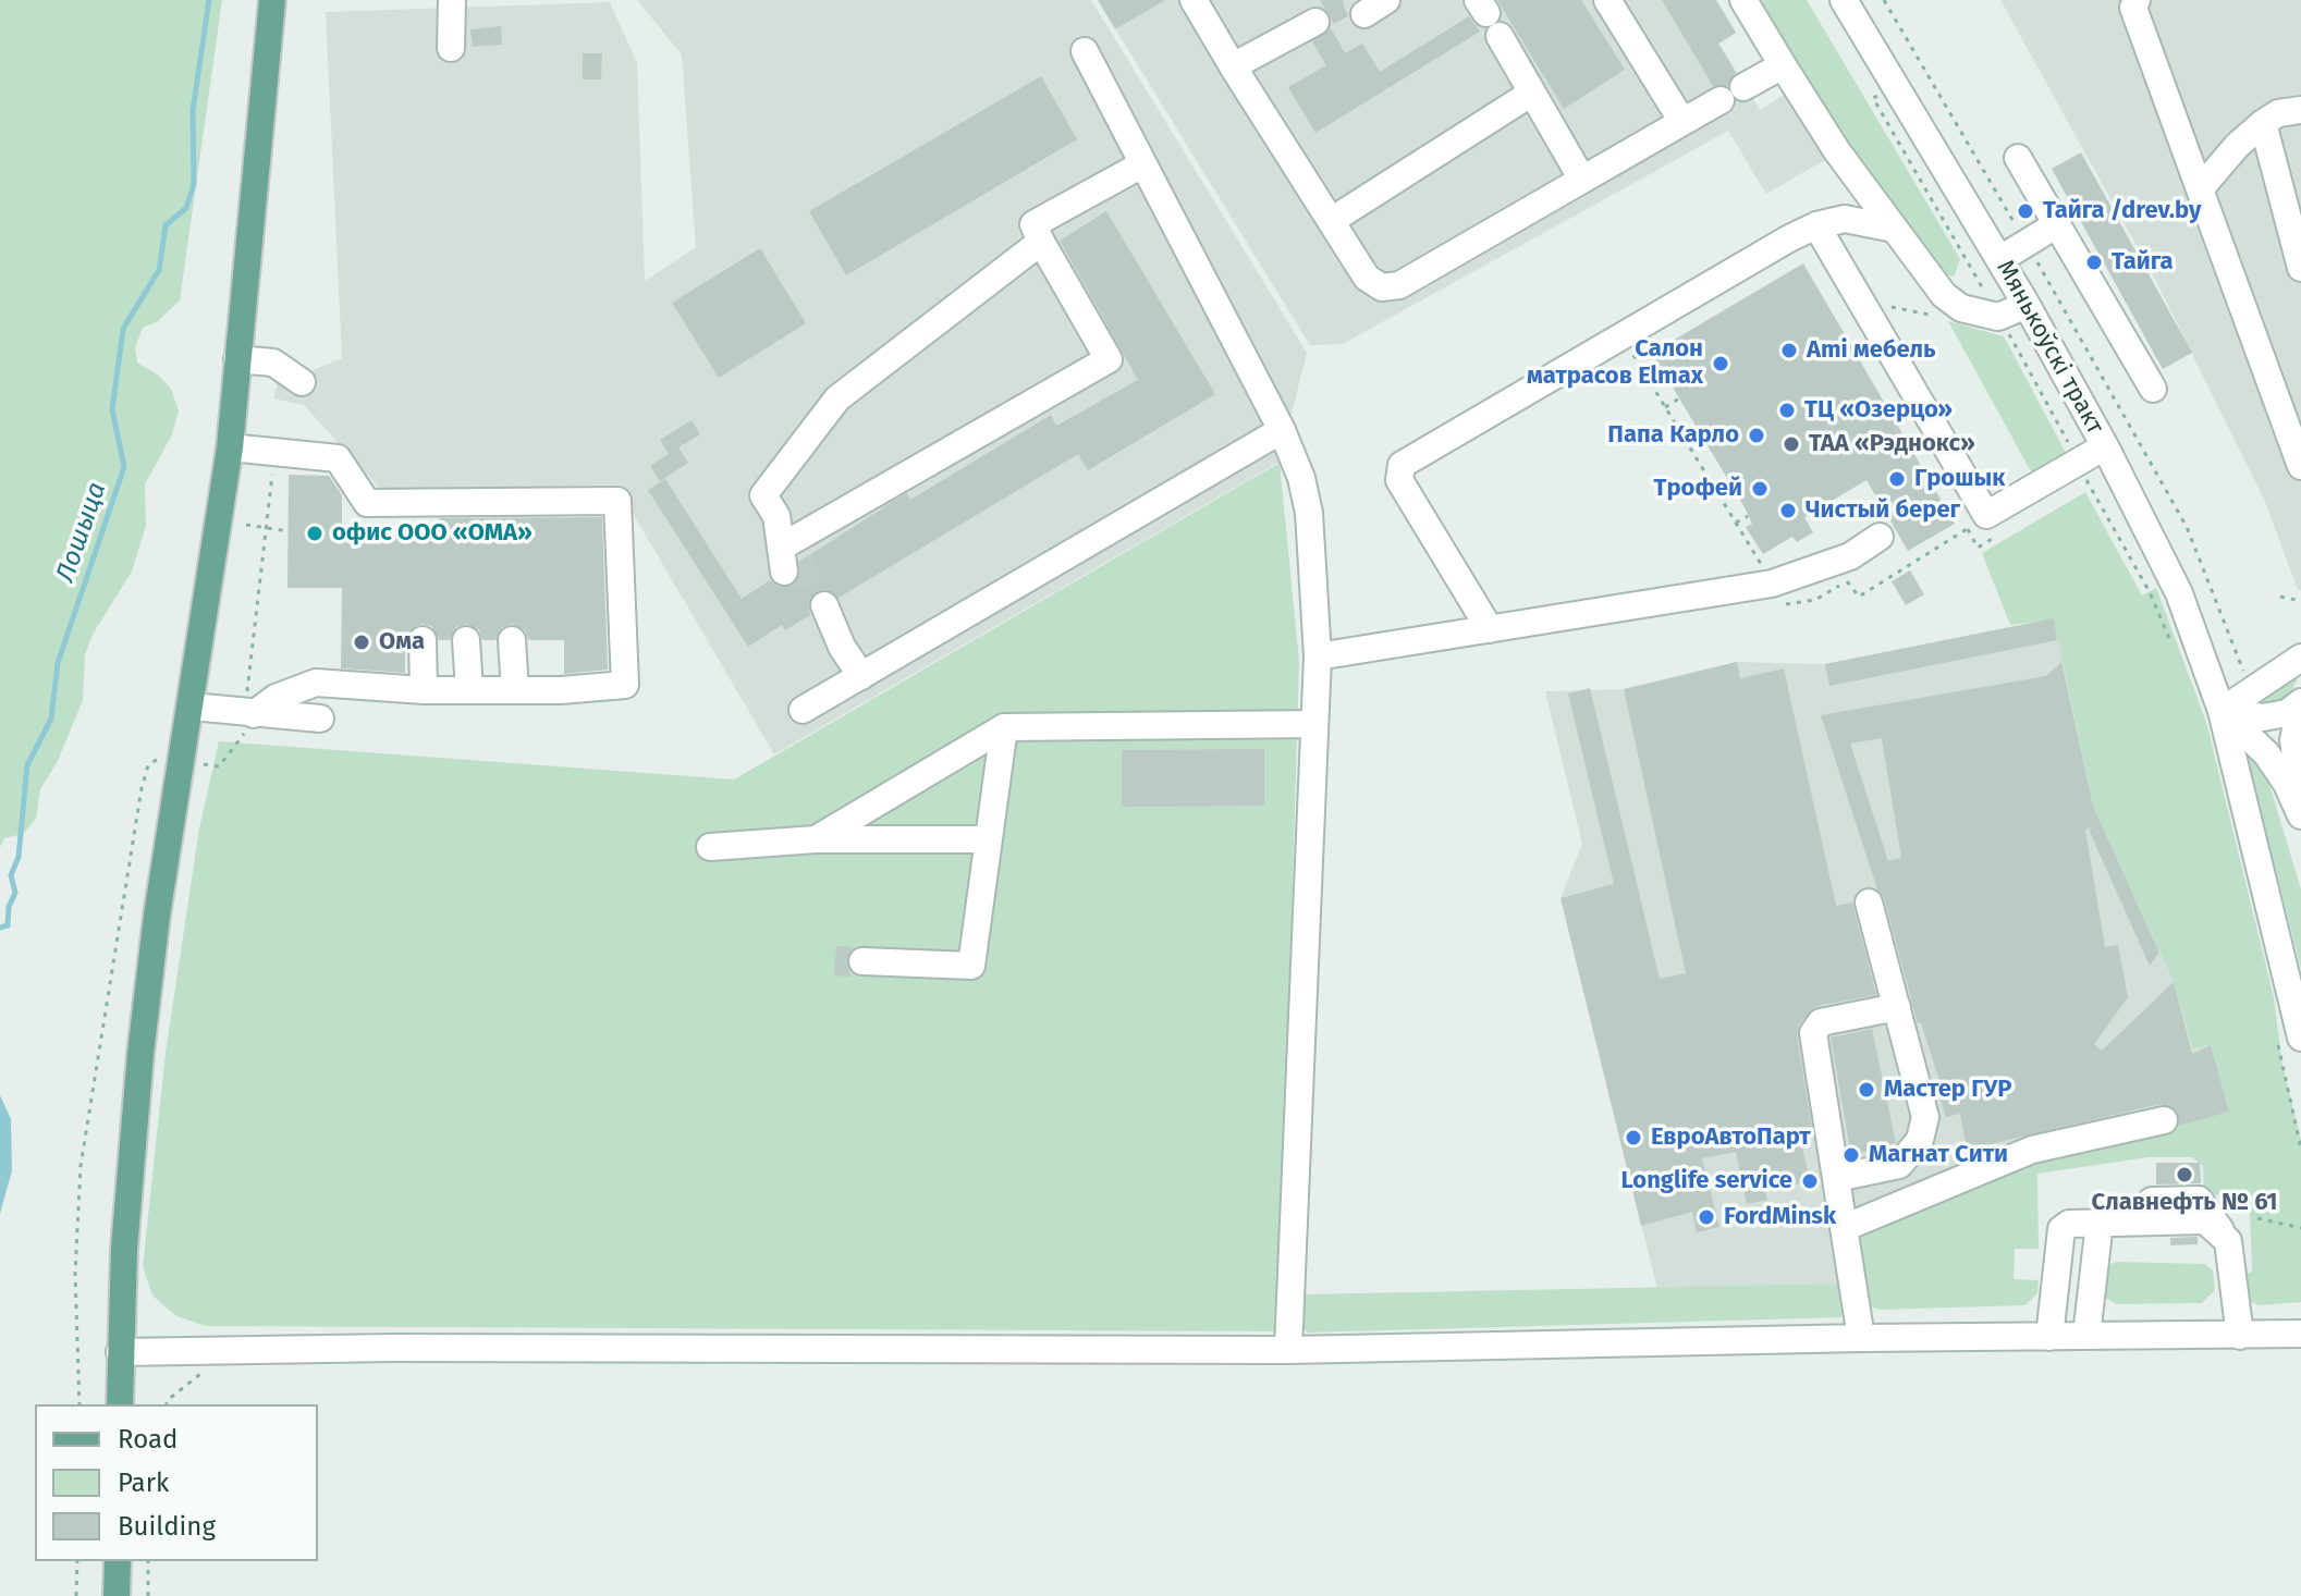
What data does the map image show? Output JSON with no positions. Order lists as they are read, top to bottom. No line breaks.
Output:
{"streets":{"street":["Мянькоўскі тракт"]},"water":["Лошыца"],"places":["Тайга /drev.by","Тайга","Ami мебель","Салон матрасов Elmax","ТЦ «Озерцо»","Папа Карло","ТАА «Рэднокс»","Грошык","Трофей","Чистый берег","офис ООО «ОМА»","Ома","Мастер ГУР","ЕвроАвтоПарт","Магнат Cити","Славнефть № 61","Longlife service","FordMinsk"],"legend":["Road","Park","Building"]}
